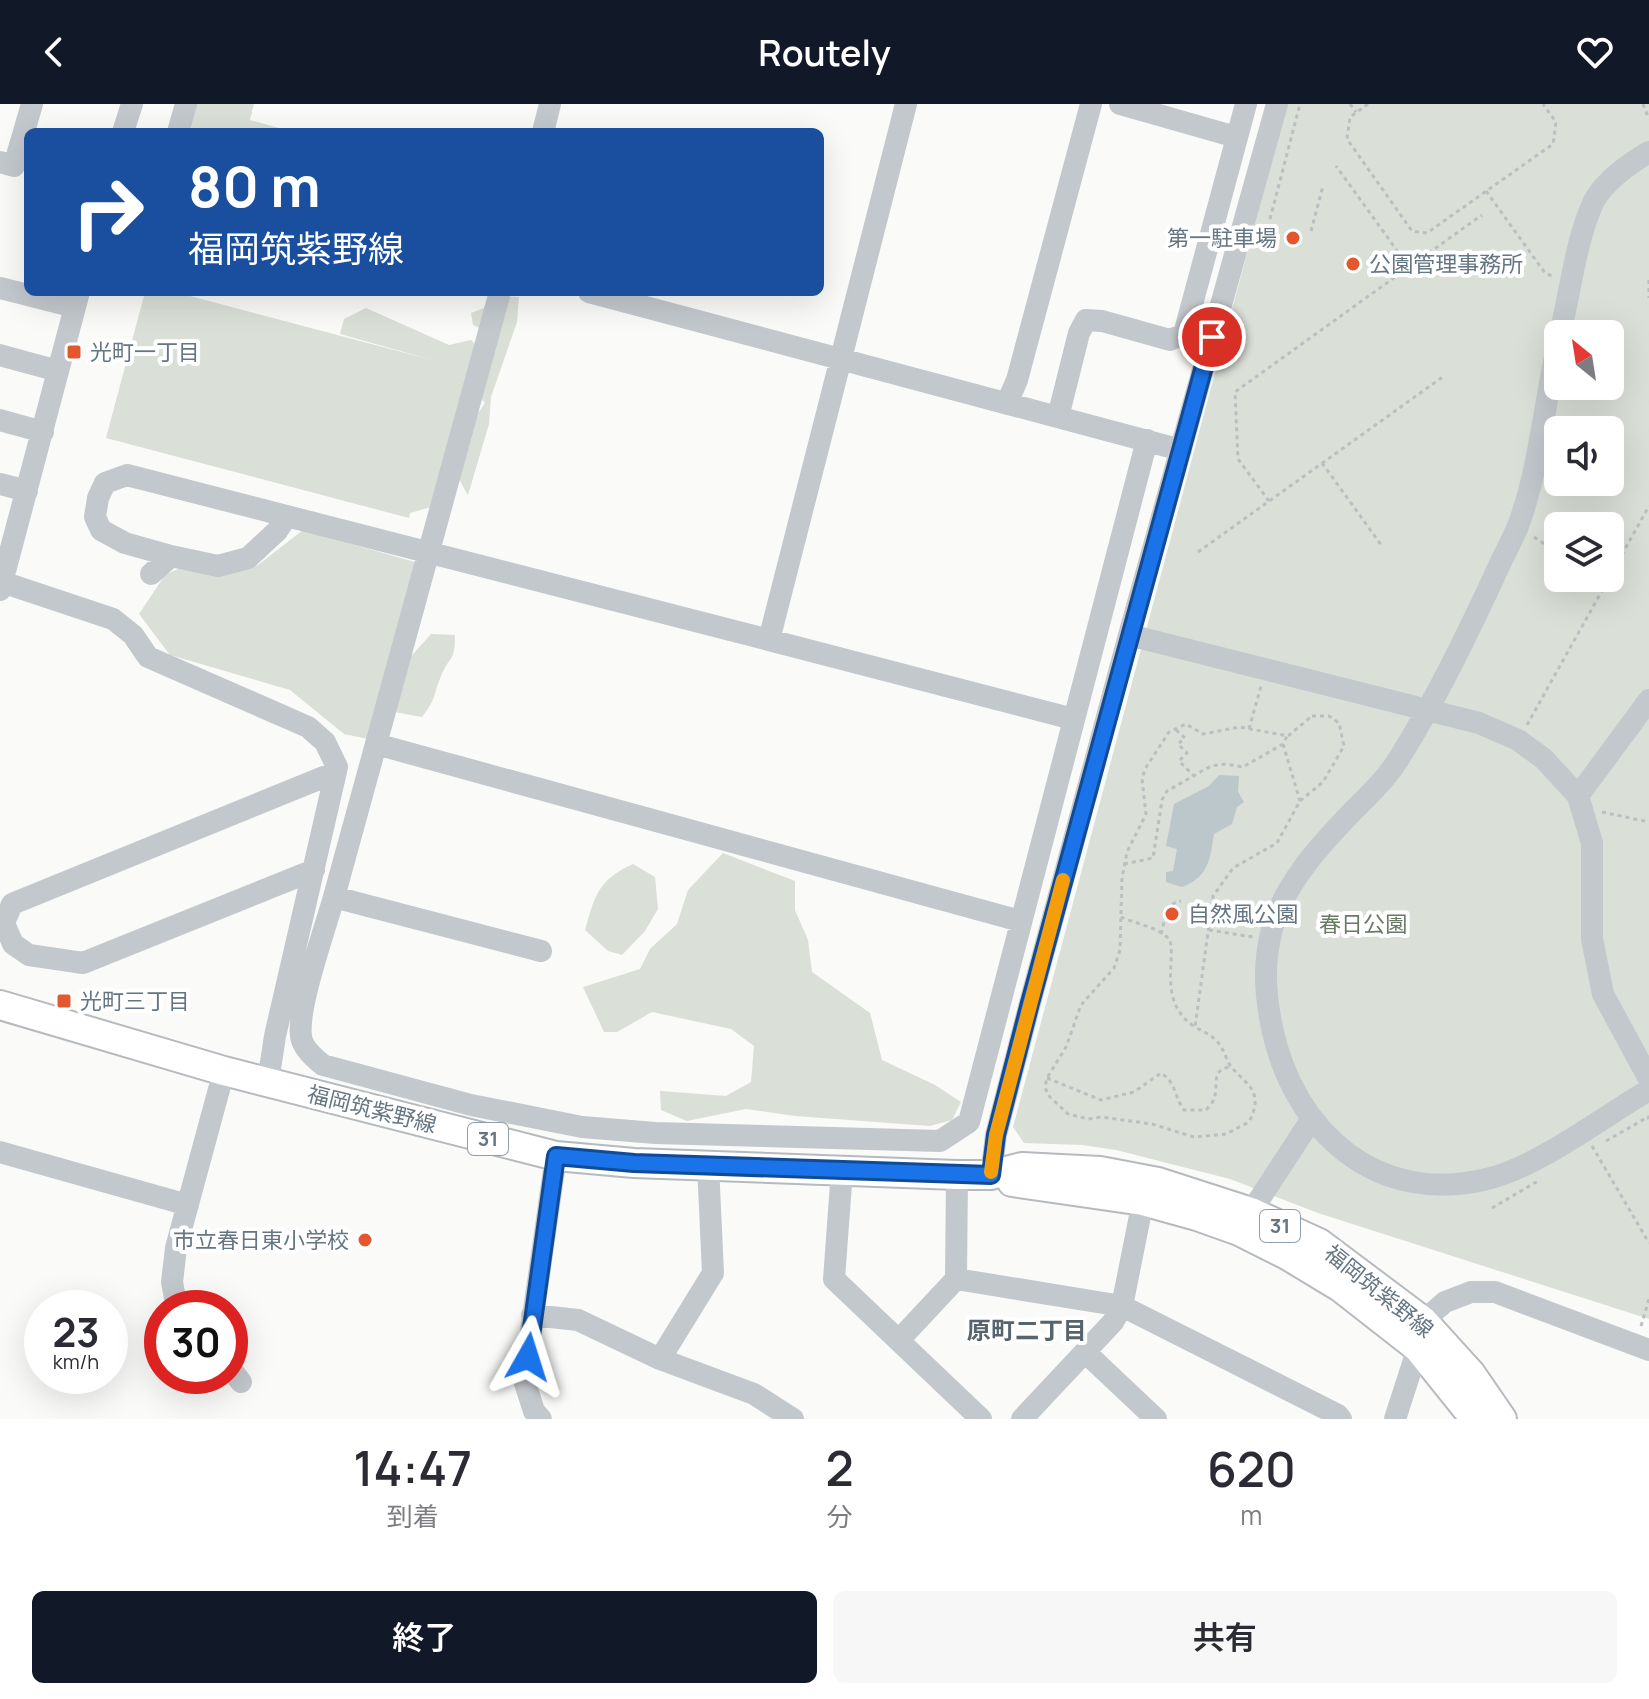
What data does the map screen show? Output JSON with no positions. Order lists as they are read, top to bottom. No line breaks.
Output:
{"streets":{"main road":["福岡筑紫野線","31"]},"districts":["原町二丁目"],"parks":["春日公園"],"places":{"other":["第一駐車場","公園管理事務所","自然風公園","市立春日東小学校"],"transit":["光町一丁目","光町三丁目"]},"north":"top left","page":{"header":"Routely","turn":["80 m","福岡筑紫野線"],"speed":"23 km/h","limit":"30","eta":["14:47","到着","2","分","620","m"],"buttons":["終了","共有"]}}
